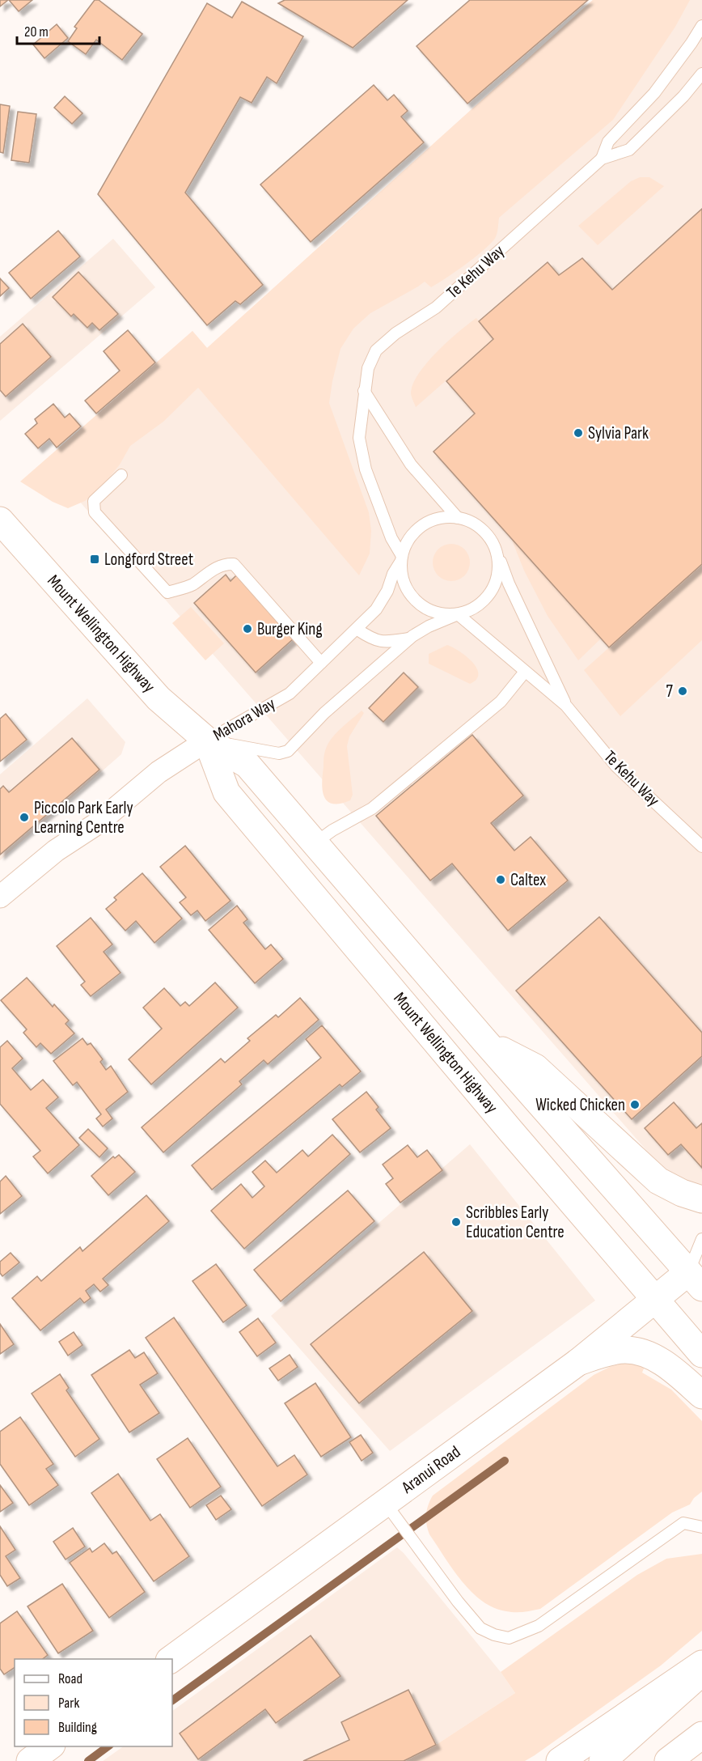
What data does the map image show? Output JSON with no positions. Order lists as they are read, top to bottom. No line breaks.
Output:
{"streets":{"main road":["Mount Wellington Highway","Aranui Road"],"lane":["Te Kehu Way","Mahora Way"]},"crossings":[["Te Kehu Way","Mahora Way"],["Mount Wellington Highway","Mahora Way"],["Mount Wellington Highway","Aranui Road"]],"places":{"other":["Sylvia Park","Burger King","7","Piccolo Park Early Learning Centre","Caltex","Wicked Chicken","Scribbles Early Education Centre"],"transit":["Longford Street"]},"legend":["Road","Park","Building"],"scale_bar":"20 m"}
